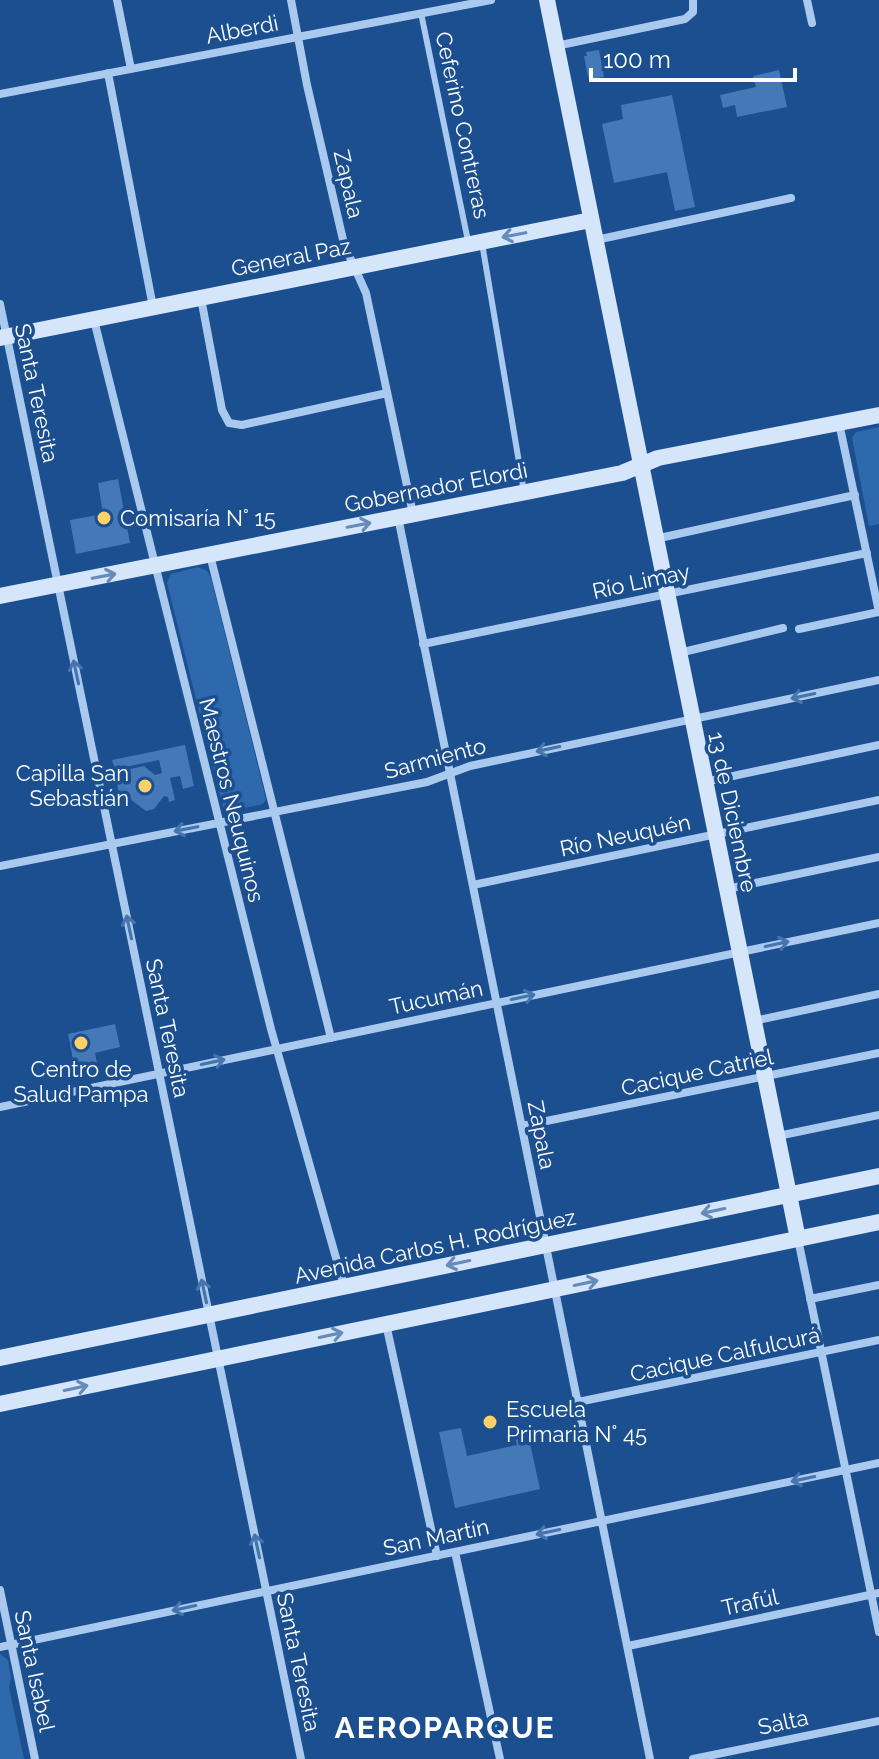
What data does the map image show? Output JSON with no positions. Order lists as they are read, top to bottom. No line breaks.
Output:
{"streets":{"street":["Alberdi","Zapala","General Paz","Santa Teresita","Gobernador Elordi","Río Limay","Sarmiento","Maestros Neuquinos","13 de Diciembre","Río Neuquén","Tucumán","Cacique Catriel","Avenida Carlos H. Rodríguez","Cacique Calfulcurá","San Martín","Trafúl","Santa Isabel","Salta"],"lane":["Ceferino Contreras"]},"crossings":[["Alberdi","Ceferino Contreras"],["Alberdi","Zapala"],["Ceferino Contreras","General Paz"],["Ceferino Contreras","Gobernador Elordi"],["Zapala","General Paz"],["Zapala","Gobernador Elordi"],["Zapala","Río Limay"],["Zapala","Sarmiento"],["Zapala","Río Neuquén"],["Zapala","Tucumán"],["Zapala","Cacique Catriel"],["Zapala","Avenida Carlos H. Rodríguez"],["Zapala","Cacique Calfulcurá"],["Zapala","San Martín"],["Zapala","Trafúl"],["General Paz","Santa Teresita"],["General Paz","Maestros Neuquinos"],["General Paz","13 de Diciembre"],["Santa Teresita","Gobernador Elordi"],["Santa Teresita","Sarmiento"],["Santa Teresita","Tucumán"],["Santa Teresita","Avenida Carlos H. Rodríguez"],["Santa Teresita","San Martín"],["Gobernador Elordi","Maestros Neuquinos"],["Gobernador Elordi","13 de Diciembre"],["Río Limay","13 de Diciembre"],["Sarmiento","Maestros Neuquinos"],["Sarmiento","13 de Diciembre"],["Maestros Neuquinos","Tucumán"],["Maestros Neuquinos","Avenida Carlos H. Rodríguez"],["13 de Diciembre","Río Neuquén"],["13 de Diciembre","Tucumán"],["13 de Diciembre","Cacique Catriel"],["13 de Diciembre","Avenida Carlos H. Rodríguez"],["13 de Diciembre","Cacique Calfulcurá"],["13 de Diciembre","San Martín"],["13 de Diciembre","Trafúl"],["San Martín","Santa Isabel"]],"one_way":["Santa Teresita","San Martín"],"districts":["AEROPARQUE"],"places":["Comisaría N° 15","Capilla San Sebastián","Centro de Salud Pampa","Escuela Primaria N° 45"],"scale_bar":"100 m"}
